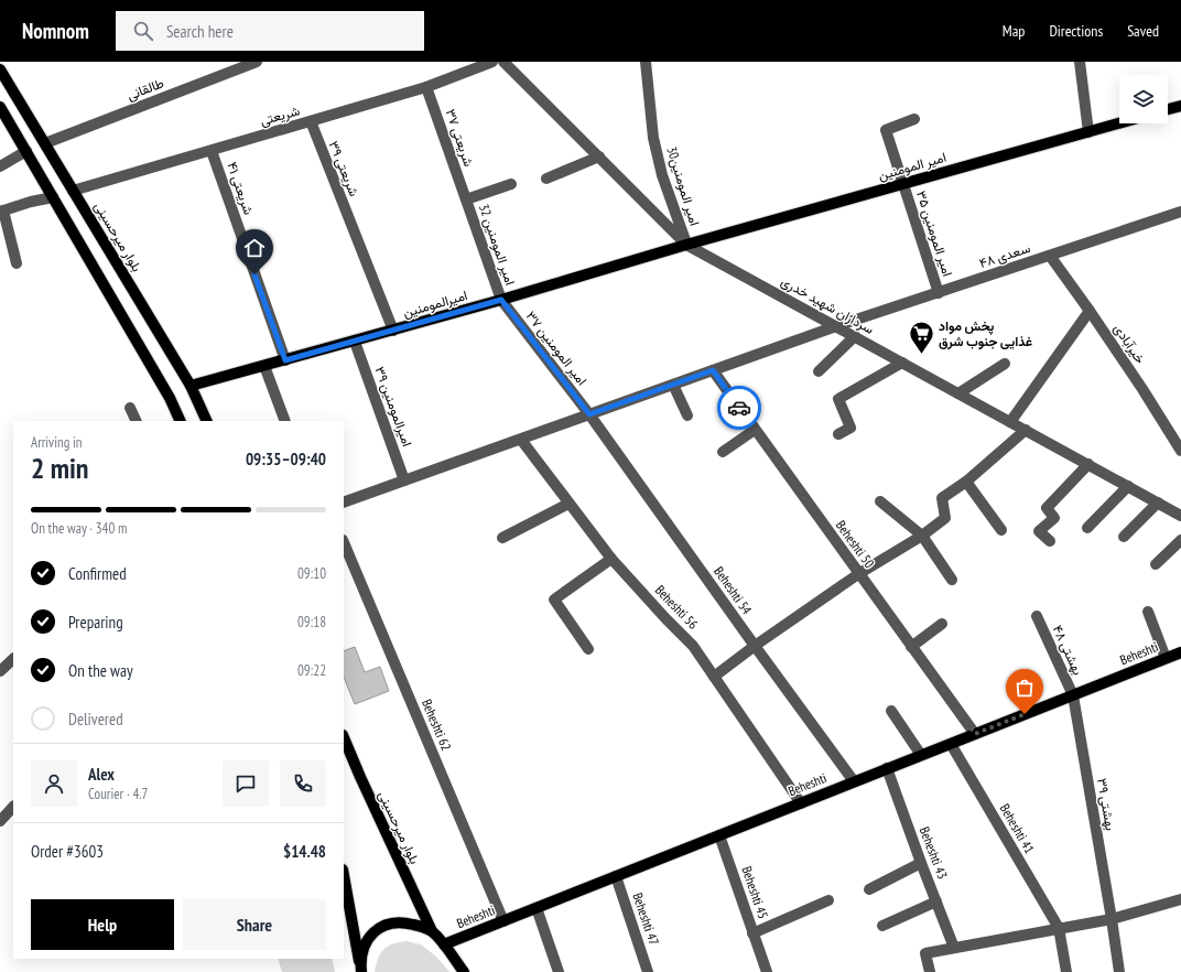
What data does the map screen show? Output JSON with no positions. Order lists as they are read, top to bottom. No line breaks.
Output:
{"streets":{"main road":["امیر المومنین","بلوار میرحسینی","امیرالمومنین","Beheshti"],"street":["طالقانی","شریعتی","شریعتی ۳۷","شریعتی ۳۹","امیر المومنین30","شریعتی ۴۱","امیر المومنین ۳۵","امیر المومنین 32","سعدی ۴۸","سرداران شهید خدری","خیرآبادی","امیر المومنین ۳۷","امیرالمومنین ۳۹","Beheshti 50","Beheshti 54","Beheshti 56","بهشتی ۴۸","Beheshti 62","بهشتی ۳۹","Beheshti 41","Beheshti 43","Beheshti 45","Beheshti 47"]},"crossings":[["طالقانی","بلوار میرحسینی"],["شریعتی","شریعتی ۳۷"],["شریعتی","شریعتی ۳۹"],["شریعتی","شریعتی ۴۱"],["شریعتی","بلوار میرحسینی"],["شریعتی ۳۷","امیر المومنین 32"],["امیر المومنین","امیر المومنین30"],["امیر المومنین","امیر المومنین ۳۵"],["امیر المومنین","امیرالمومنین"],["امیر المومنین","سرداران شهید خدری"],["شریعتی ۳۹","امیرالمومنین"],["امیر المومنین30","امیرالمومنین"],["امیر المومنین30","سرداران شهید خدری"],["شریعتی ۴۱","امیرالمومنین"],["امیر المومنین ۳۵","سعدی ۴۸"],["بلوار میرحسینی","امیرالمومنین"],["امیر المومنین 32","امیرالمومنین"],["امیر المومنین 32","امیر المومنین ۳۷"],["سعدی ۴۸","سرداران شهید خدری"],["سعدی ۴۸","خیرآبادی"],["سعدی ۴۸","امیر المومنین ۳۷"],["سعدی ۴۸","امیرالمومنین ۳۹"],["سعدی ۴۸","Beheshti 50"],["سعدی ۴۸","Beheshti 54"],["سعدی ۴۸","Beheshti 56"],["امیرالمومنین","سرداران شهید خدری"],["امیرالمومنین","امیر المومنین ۳۷"],["امیرالمومنین","امیرالمومنین ۳۹"],["امیر المومنین ۳۷","Beheshti 54"],["Beheshti 50","Beheshti"],["Beheshti 54","Beheshti"],["Beheshti 56","Beheshti"],["بهشتی ۴۸","Beheshti"],["بهشتی ۴۸","بهشتی ۳۹"],["Beheshti","Beheshti 62"],["Beheshti","بهشتی ۳۹"],["Beheshti","Beheshti 41"],["Beheshti","Beheshti 43"],["Beheshti","Beheshti 45"],["Beheshti","Beheshti 47"]],"places":{"supermarket":["پخش مواد غذایی جنوب شرق"]},"page":{"header":"Nomnom","search":"Search here","nav":["Map","Directions","Saved"],"heading":["2 min","Arriving in","09:35–09:40"],"panel":["Alex","Courier · 4.7","Order #3603","$14.48"],"bar":"On the way · 340 m","list":[["Confirmed","09:10"],["Preparing","09:18"],["On the way","09:22"],"Delivered"],"buttons":["Help","Share"]}}
